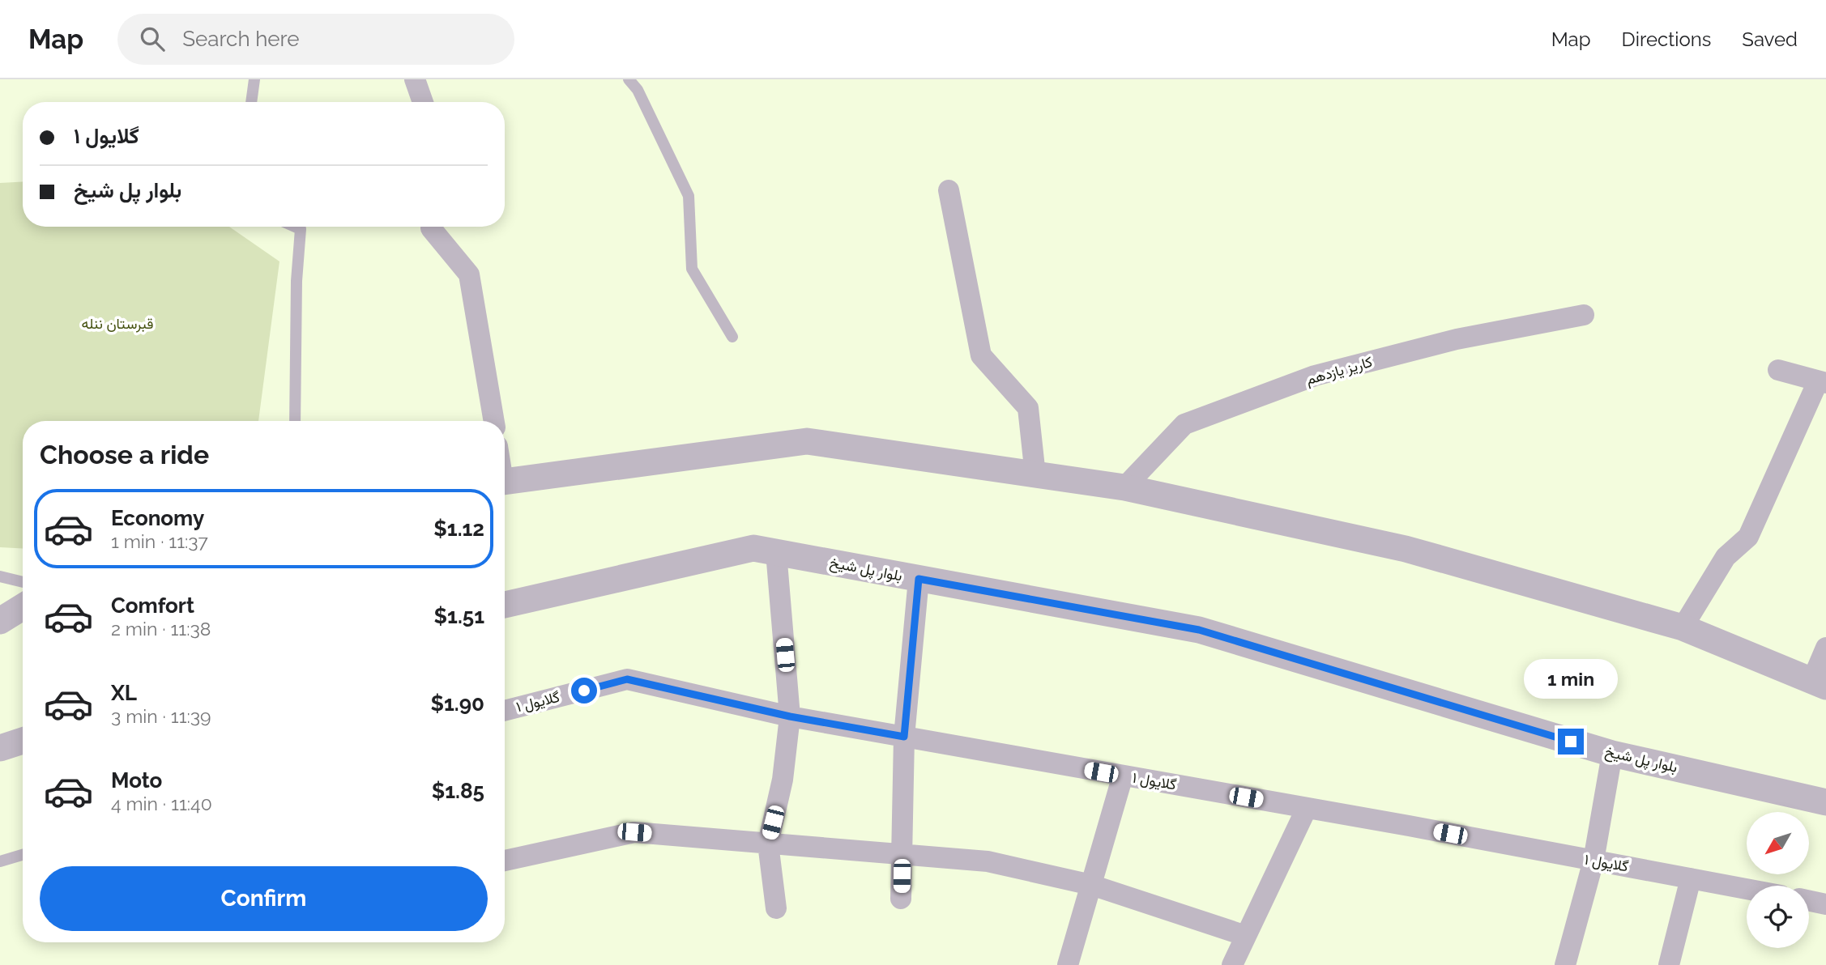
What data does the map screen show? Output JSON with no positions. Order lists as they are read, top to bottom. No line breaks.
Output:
{"streets":{"street":["کاریز یازدهم","بلوار پل شیخ","گلایول ۱"]},"parks":["قبرستان ننله"],"north":"bottom left","page":{"header":"Map","search":"Search here","nav":["Map","Directions","Saved"],"banner":["گلایول ۱","بلوار پل شیخ"],"heading":"Choose a ride","list":[{"name":"Economy","note":"1 min · 11:37","value":"$1.12"},{"name":"Comfort","note":"2 min · 11:38","value":"$1.51"},{"name":"XL","note":"3 min · 11:39","value":"$1.90"},{"name":"Moto","note":"4 min · 11:40","value":"$1.85"}],"bubble":"1 min","buttons":"Confirm"}}
